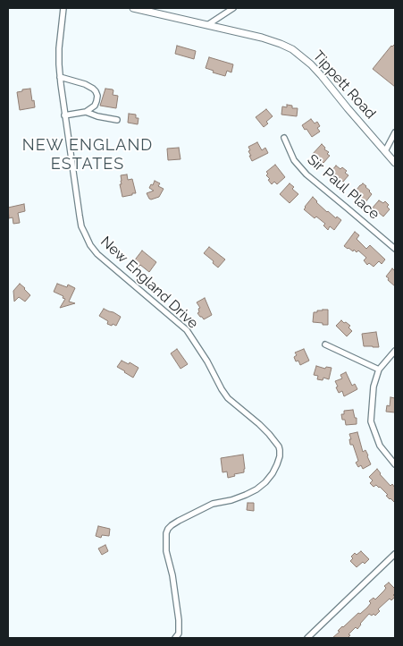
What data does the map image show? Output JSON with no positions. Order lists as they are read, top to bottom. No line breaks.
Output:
{"streets":{"street":["Tippett Road","Sir Paul Place","New England Drive"]},"districts":["NEW ENGLAND ESTATES"]}
